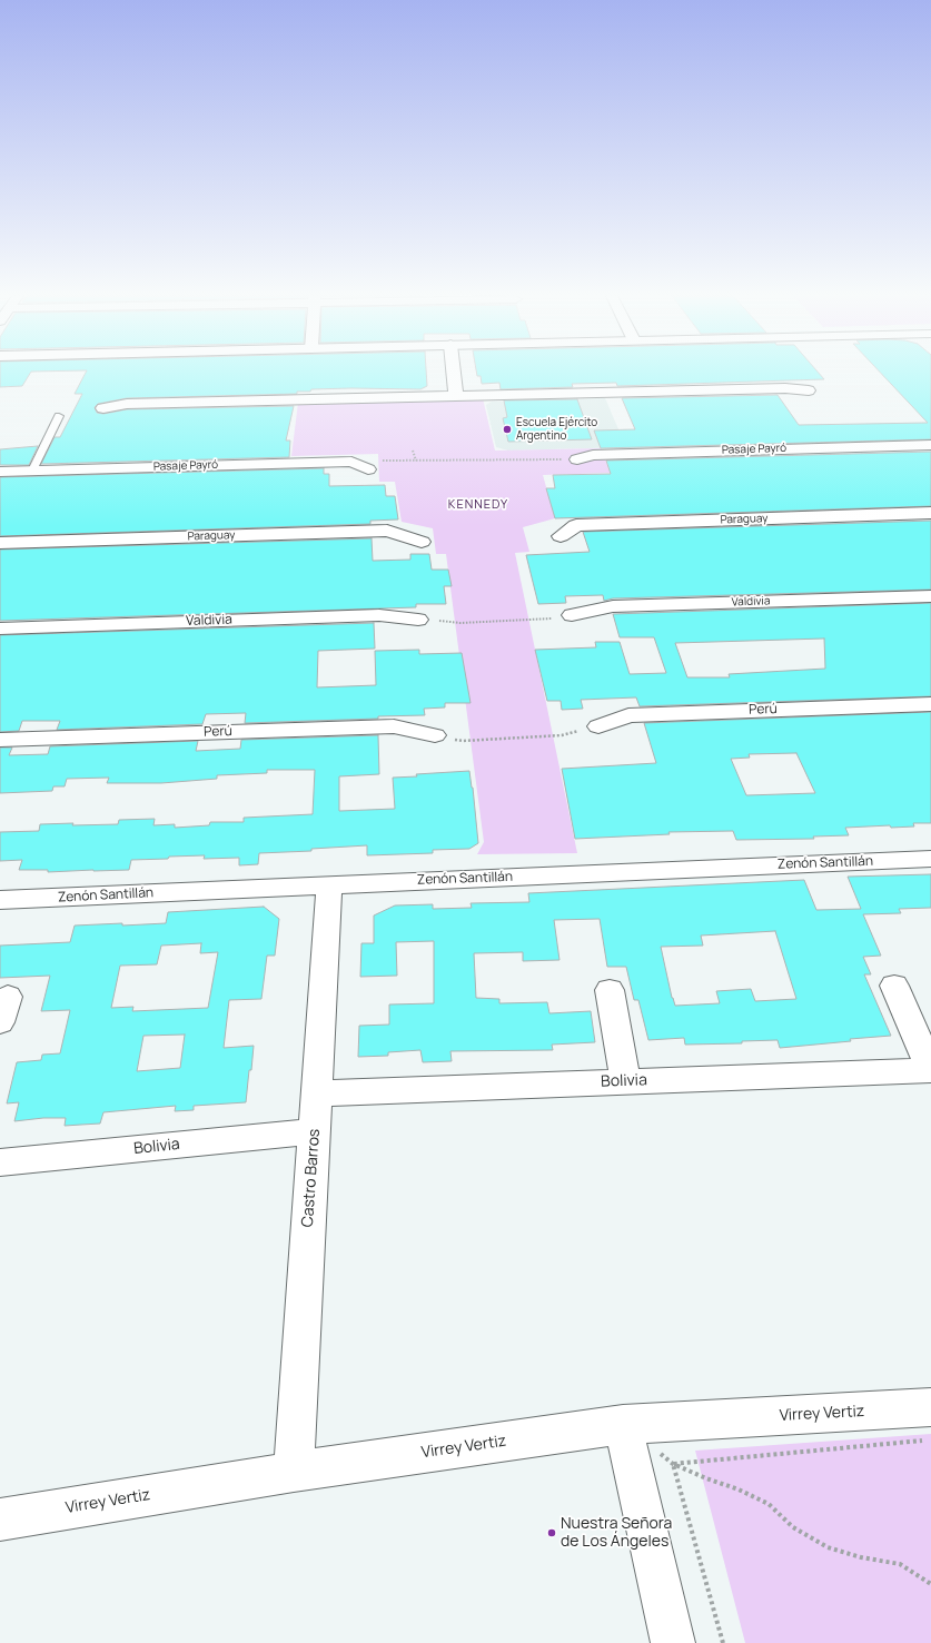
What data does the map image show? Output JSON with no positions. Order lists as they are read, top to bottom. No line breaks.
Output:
{"streets":{"street":["Pasaje Payró","Paraguay","Valdivia","Perú","Zenón Santillán","Bolivia","Castro Barros","Virrey Vertiz"]},"crossings":[["Zenón Santillán","Castro Barros"],["Bolivia","Castro Barros"],["Castro Barros","Virrey Vertiz"]],"districts":["KENNEDY"],"places":["Escuela Ejército Argentino","Nuestra Señora de Los Ángeles"]}
